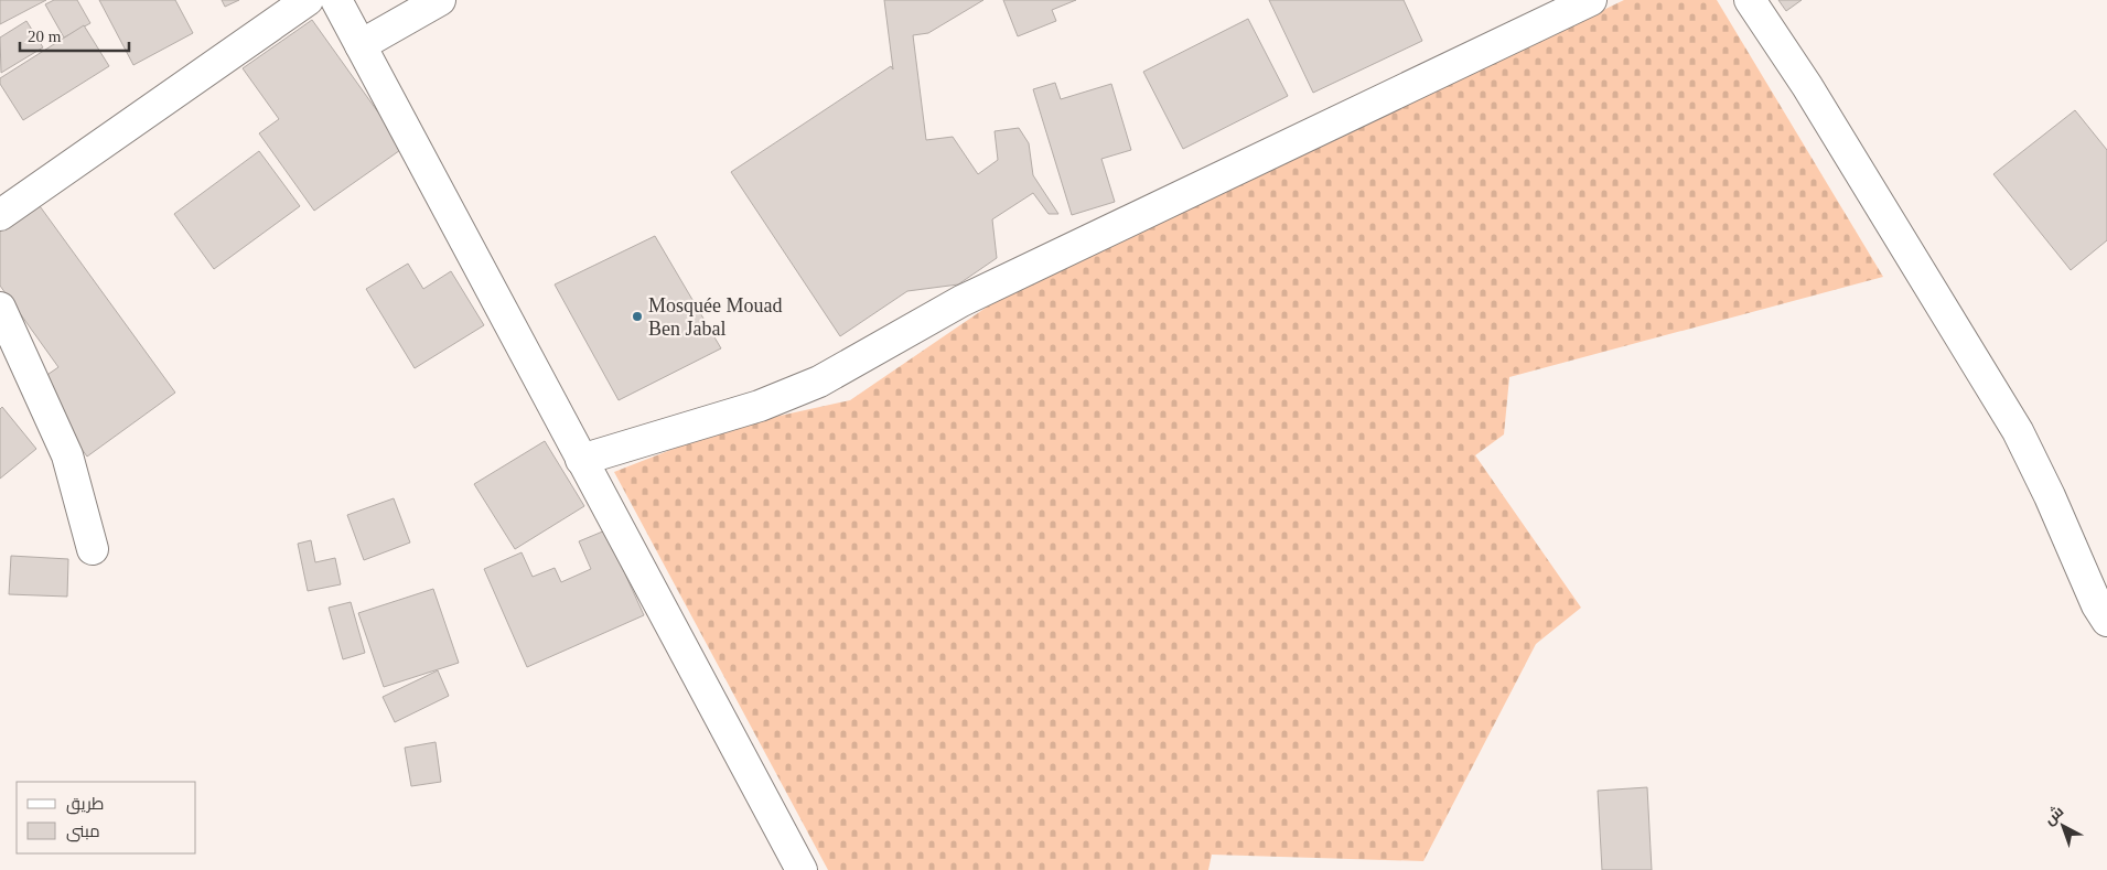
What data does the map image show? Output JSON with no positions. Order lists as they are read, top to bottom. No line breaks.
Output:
{"places":["Mosquée Mouad Ben Jabal"],"legend":["طريق","مبنى"],"scale_bar":"20 m","north":"top left"}
